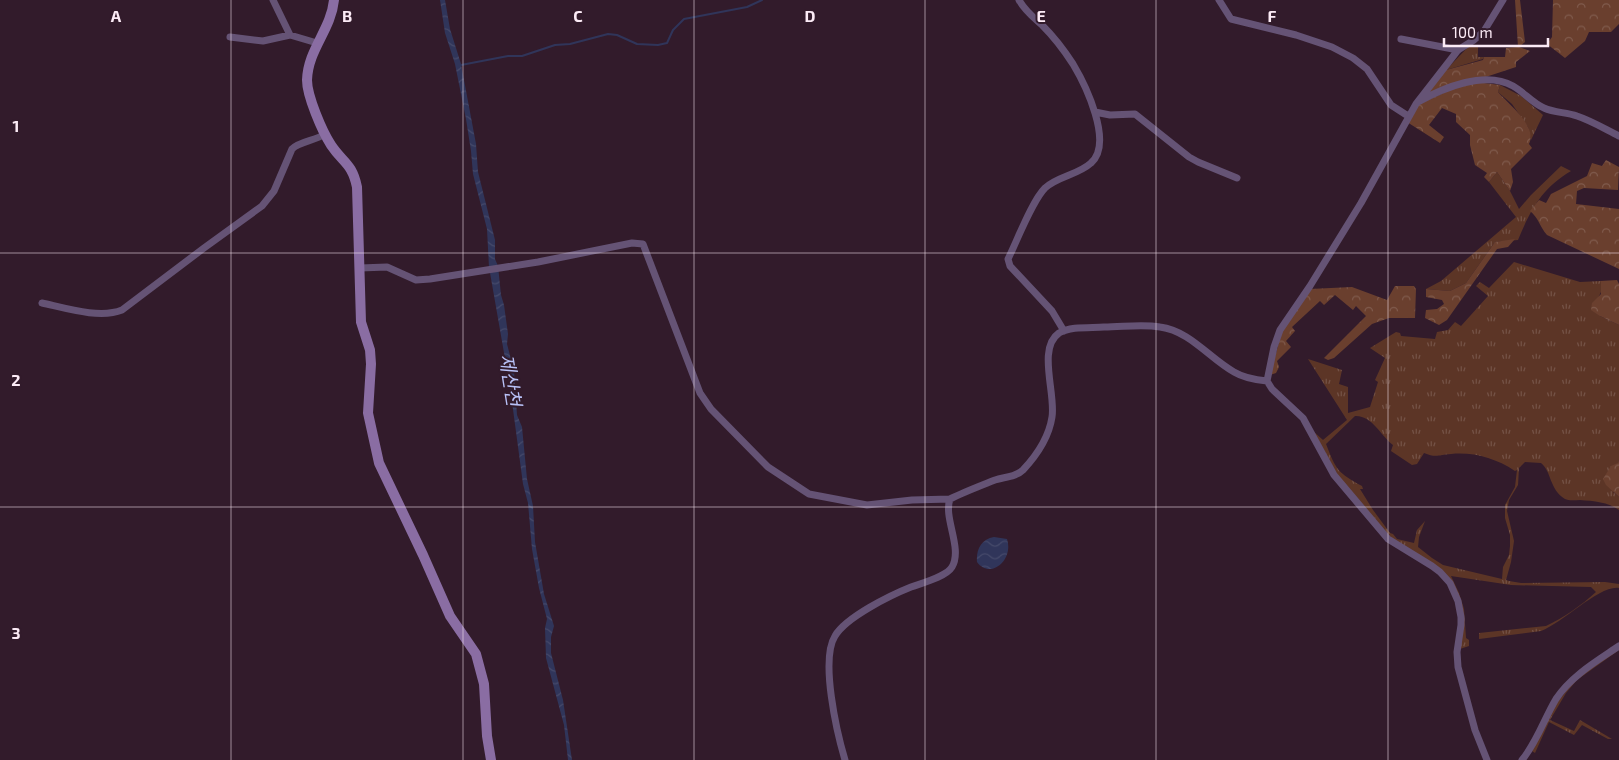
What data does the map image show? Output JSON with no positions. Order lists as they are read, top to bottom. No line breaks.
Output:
{"water":["제산천"],"scale_bar":"100 m","grid":{"columns":["A","B","C","D","E","F"],"rows":["1","2","3"]}}
